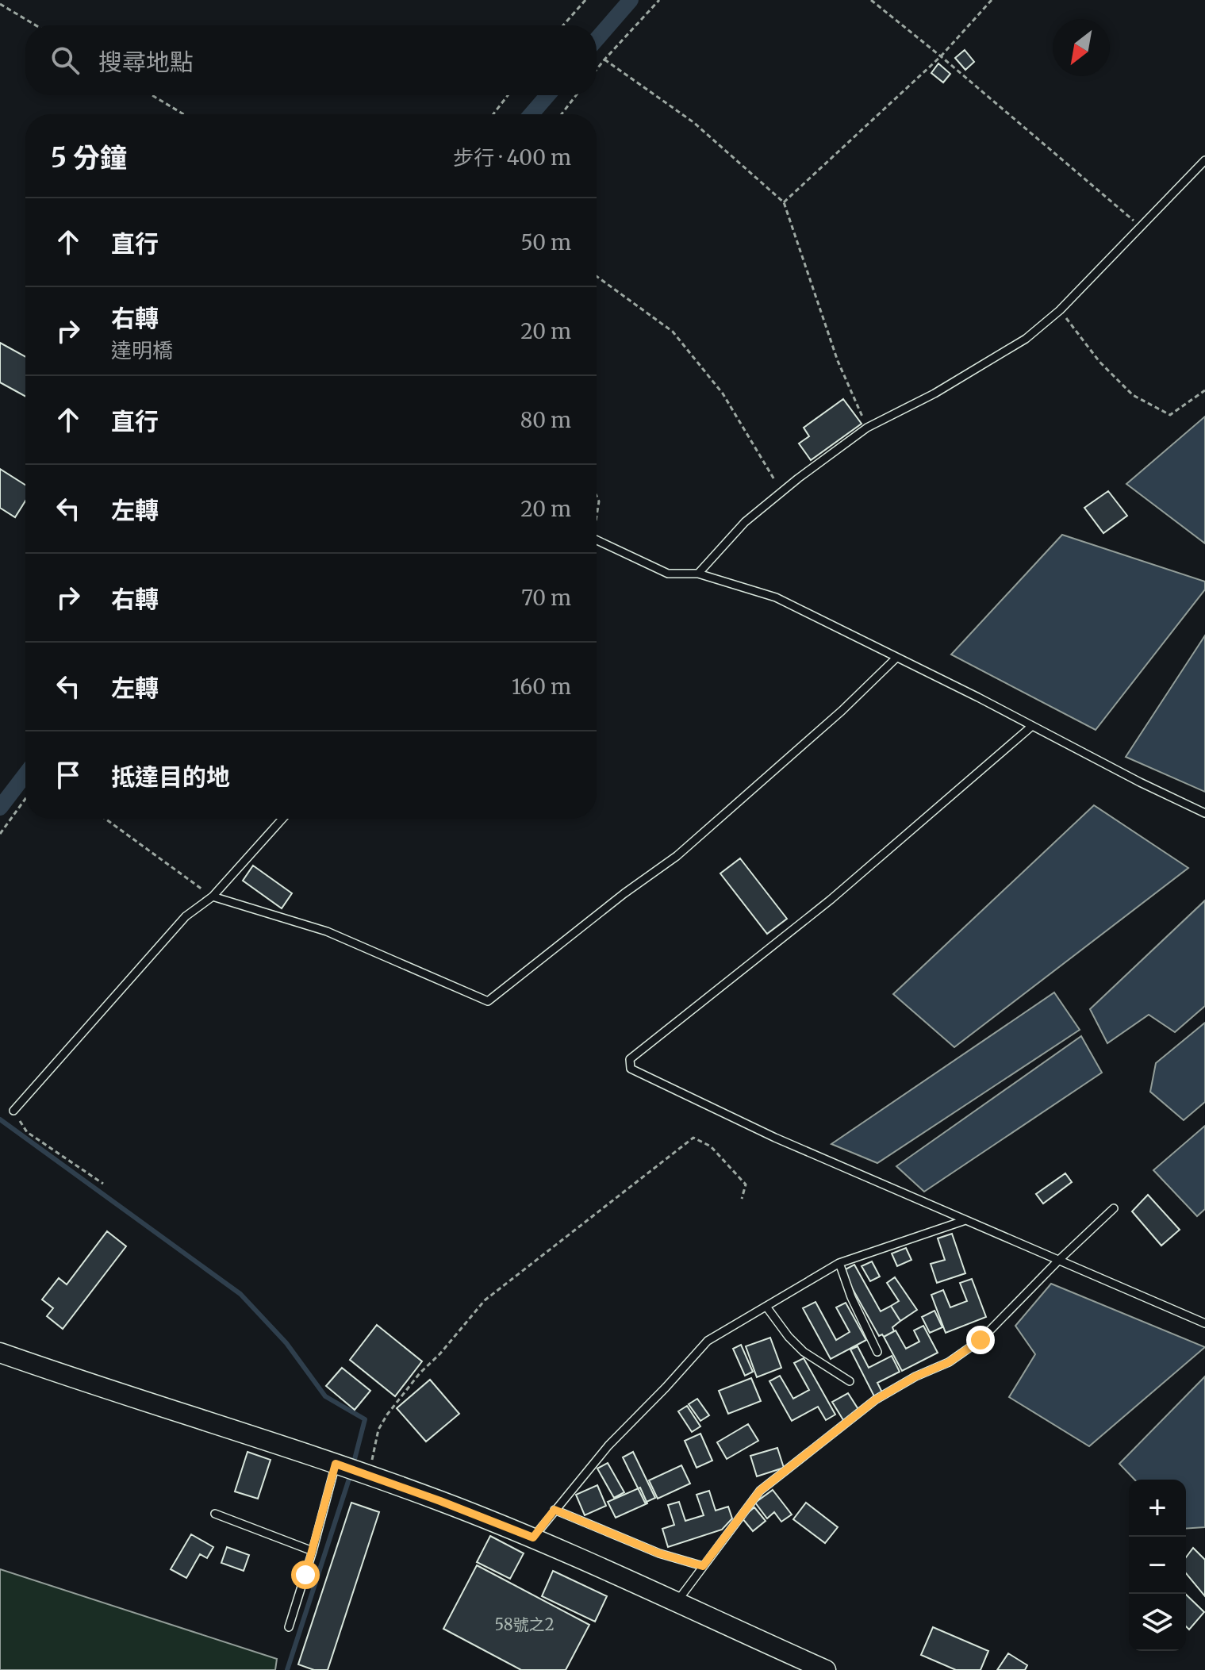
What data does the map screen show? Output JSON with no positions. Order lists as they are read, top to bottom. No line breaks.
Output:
{"house_numbers":["58號之2"],"north":"bottom left","page":{"search":"搜尋地點","heading":["5 分鐘","步行 · 400 m"],"list":[["直行","50 m"],["右轉","達明橋","20 m"],["直行","80 m"],["左轉","20 m"],["右轉","70 m"],["左轉","160 m"],"抵達目的地"],"map_buttons":["+","−"]}}
